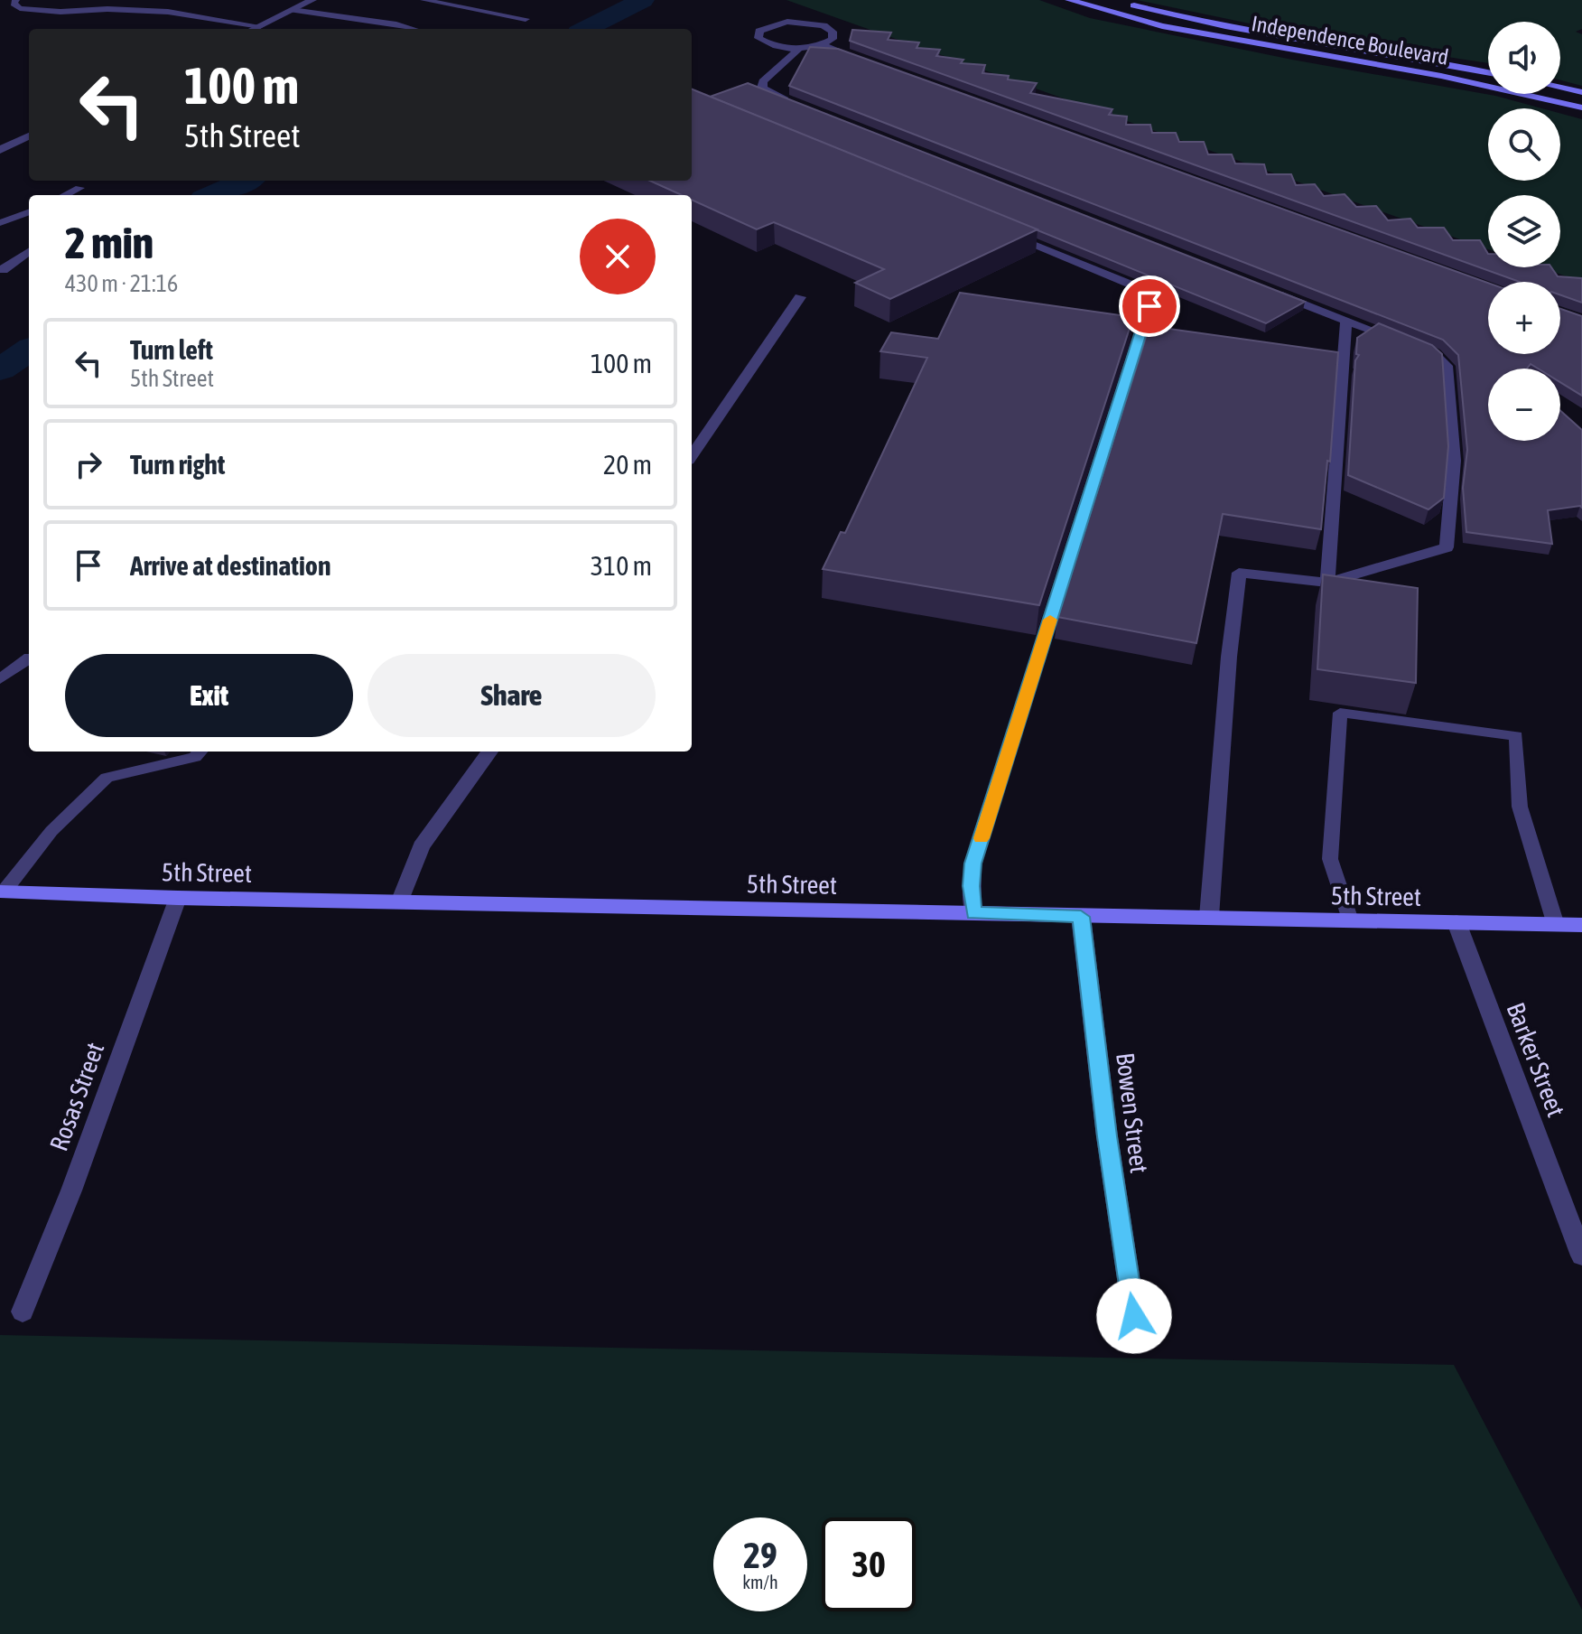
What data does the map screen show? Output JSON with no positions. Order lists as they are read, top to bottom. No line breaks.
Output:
{"streets":{"main road":["Independence Boulevard","5th Street"],"street":["Barker Street","Rosas Street","Bowen Street"]},"crossings":[["5th Street","Barker Street"],["5th Street","Rosas Street"],["5th Street","Bowen Street"]],"page":{"map_buttons":["+","−"],"turn":["100 m","5th Street"],"heading":["2 min","430 m · 21:16"],"list":[{"name":"Turn left","note":"5th Street","value":"100 m"},{"name":"Turn right","value":"20 m"},{"name":"Arrive at destination","value":"310 m"}],"buttons":["Exit","Share"],"speed":"29 km/h","limit":"30"}}
